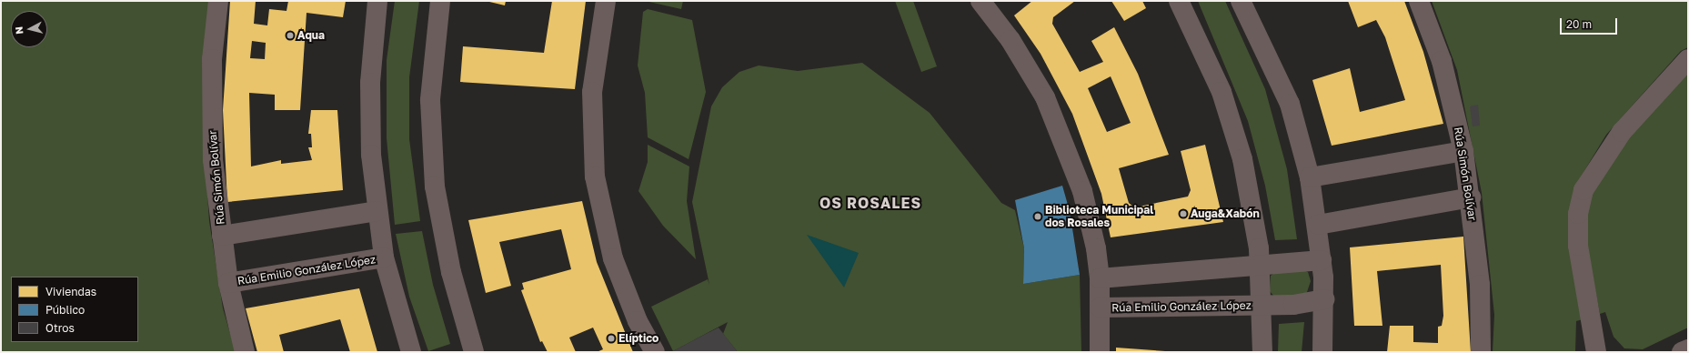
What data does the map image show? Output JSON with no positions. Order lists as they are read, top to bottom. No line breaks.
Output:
{"streets":{"street":["Rúa Simón Bolívar","Rúa Emilio González López"]},"crossings":[["Rúa Simón Bolívar","Rúa Emilio González López"]],"districts":["OS ROSALES"],"places":["Aqua","Auga&Xabón","Biblioteca Municipal dos Rosales","Elíptico"],"legend":["Viviendas","Público","Otros"],"scale_bar":"20 m","north":"left"}
